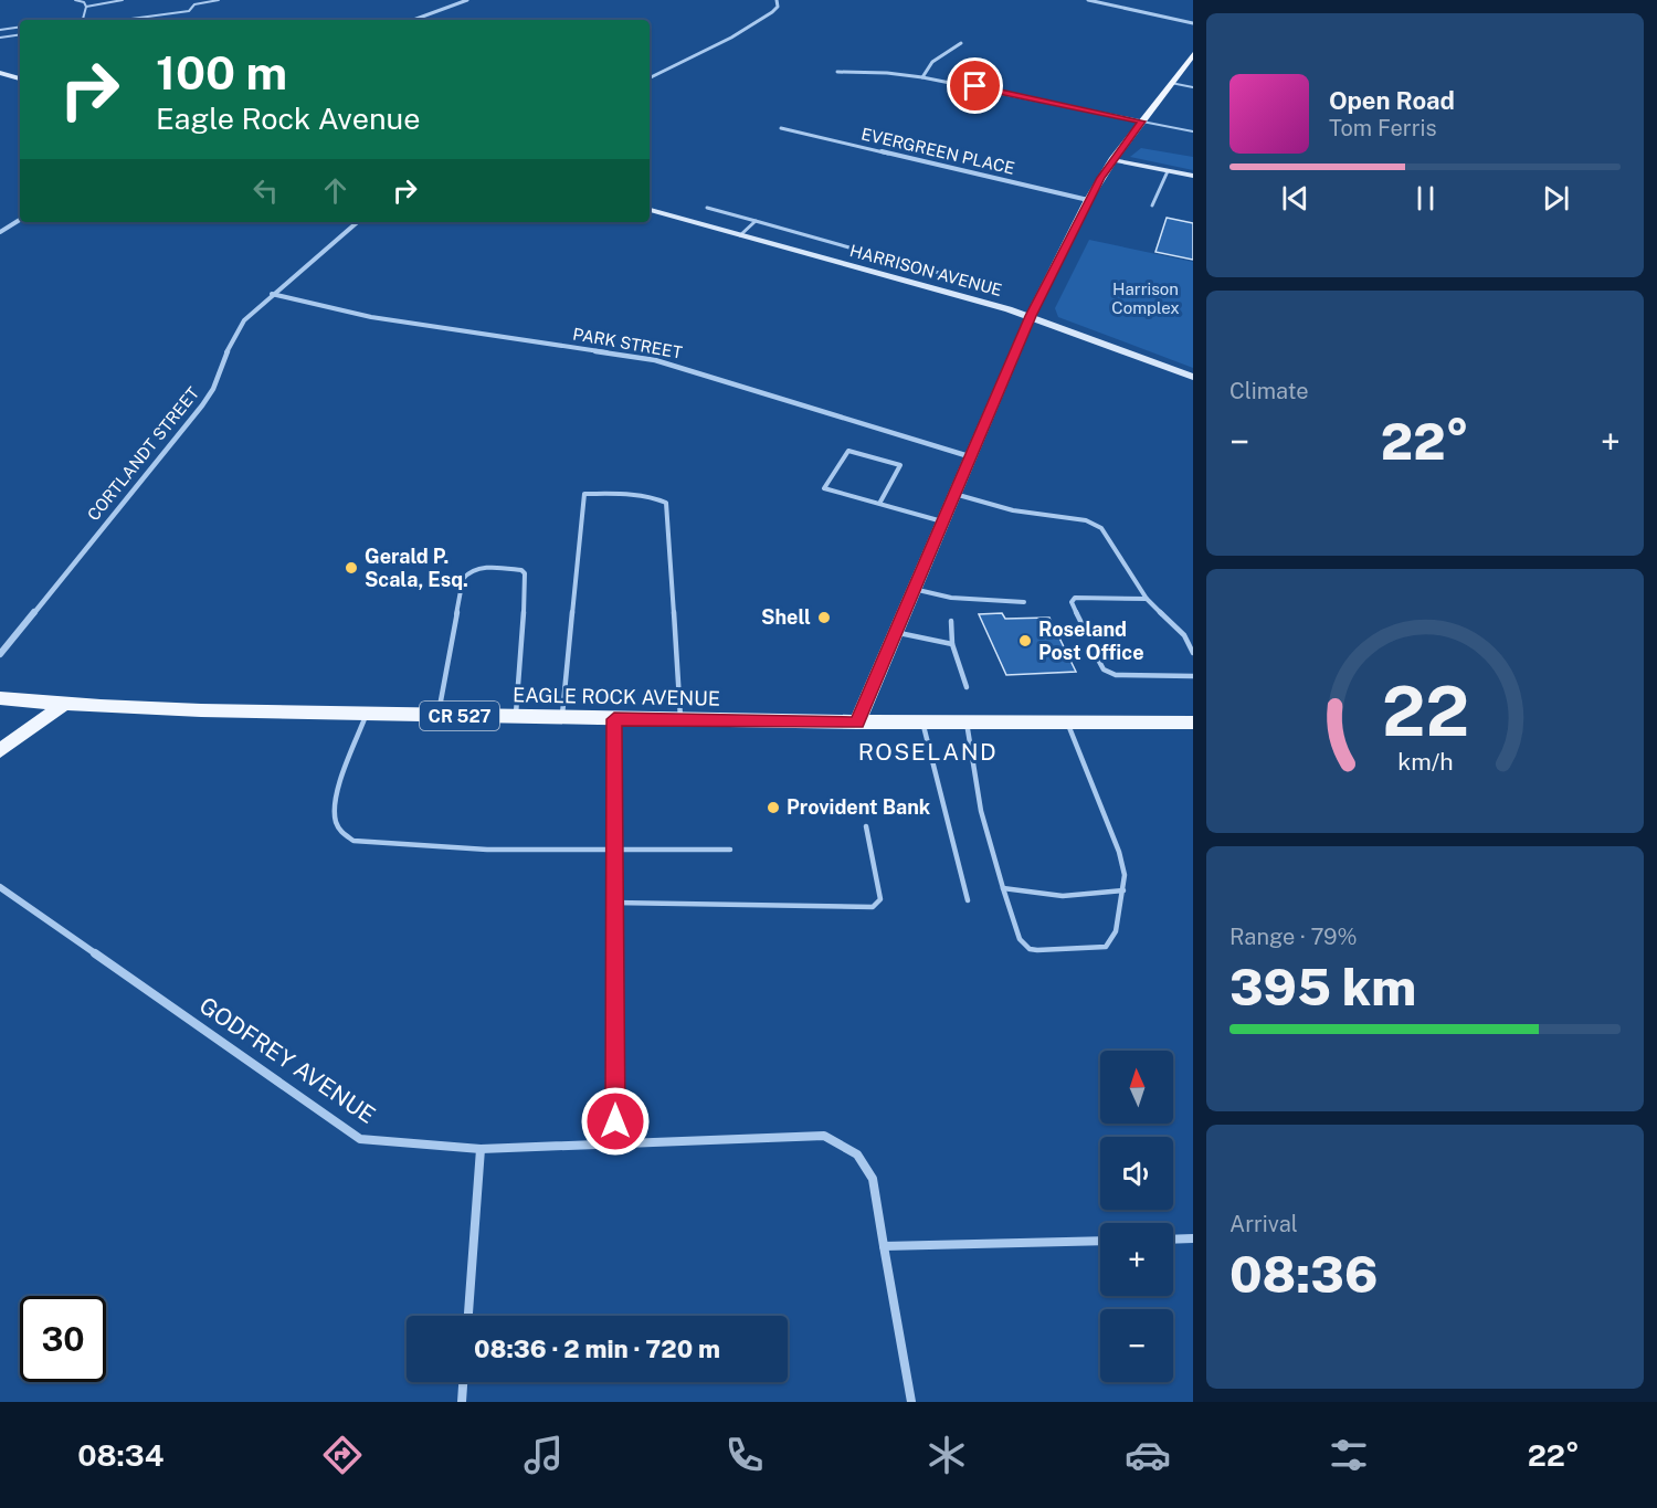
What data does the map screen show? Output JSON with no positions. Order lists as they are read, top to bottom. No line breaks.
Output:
{"streets":{"main road":["EAGLE ROCK AVENUE","CR 527"],"street":["EVERGREEN PLACE","HARRISON AVENUE","PARK STREET","CORTLANDT STREET","GODFREY AVENUE"]},"crossings":[["PARK STREET","CORTLANDT STREET"]],"districts":["ROSELAND"],"parks":["Harrison Complex"],"places":["Gerald P. Scala, Esq.","Shell","Roseland Post Office","Provident Bank"],"north":"top","page":{"turn":["100 m","Eagle Rock Avenue"],"song":["Open Road","Tom Ferris"],"tile":["Climate",["Range · 79%","395 km"],["Arrival","08:36"]],"heat":["−","22°","+"],"map_buttons":["+","−"],"limit":"30","trip":"08:36 · 2 min · 720 m","tabs":["08:34","22°"],"gauge":["22","km/h"]}}
